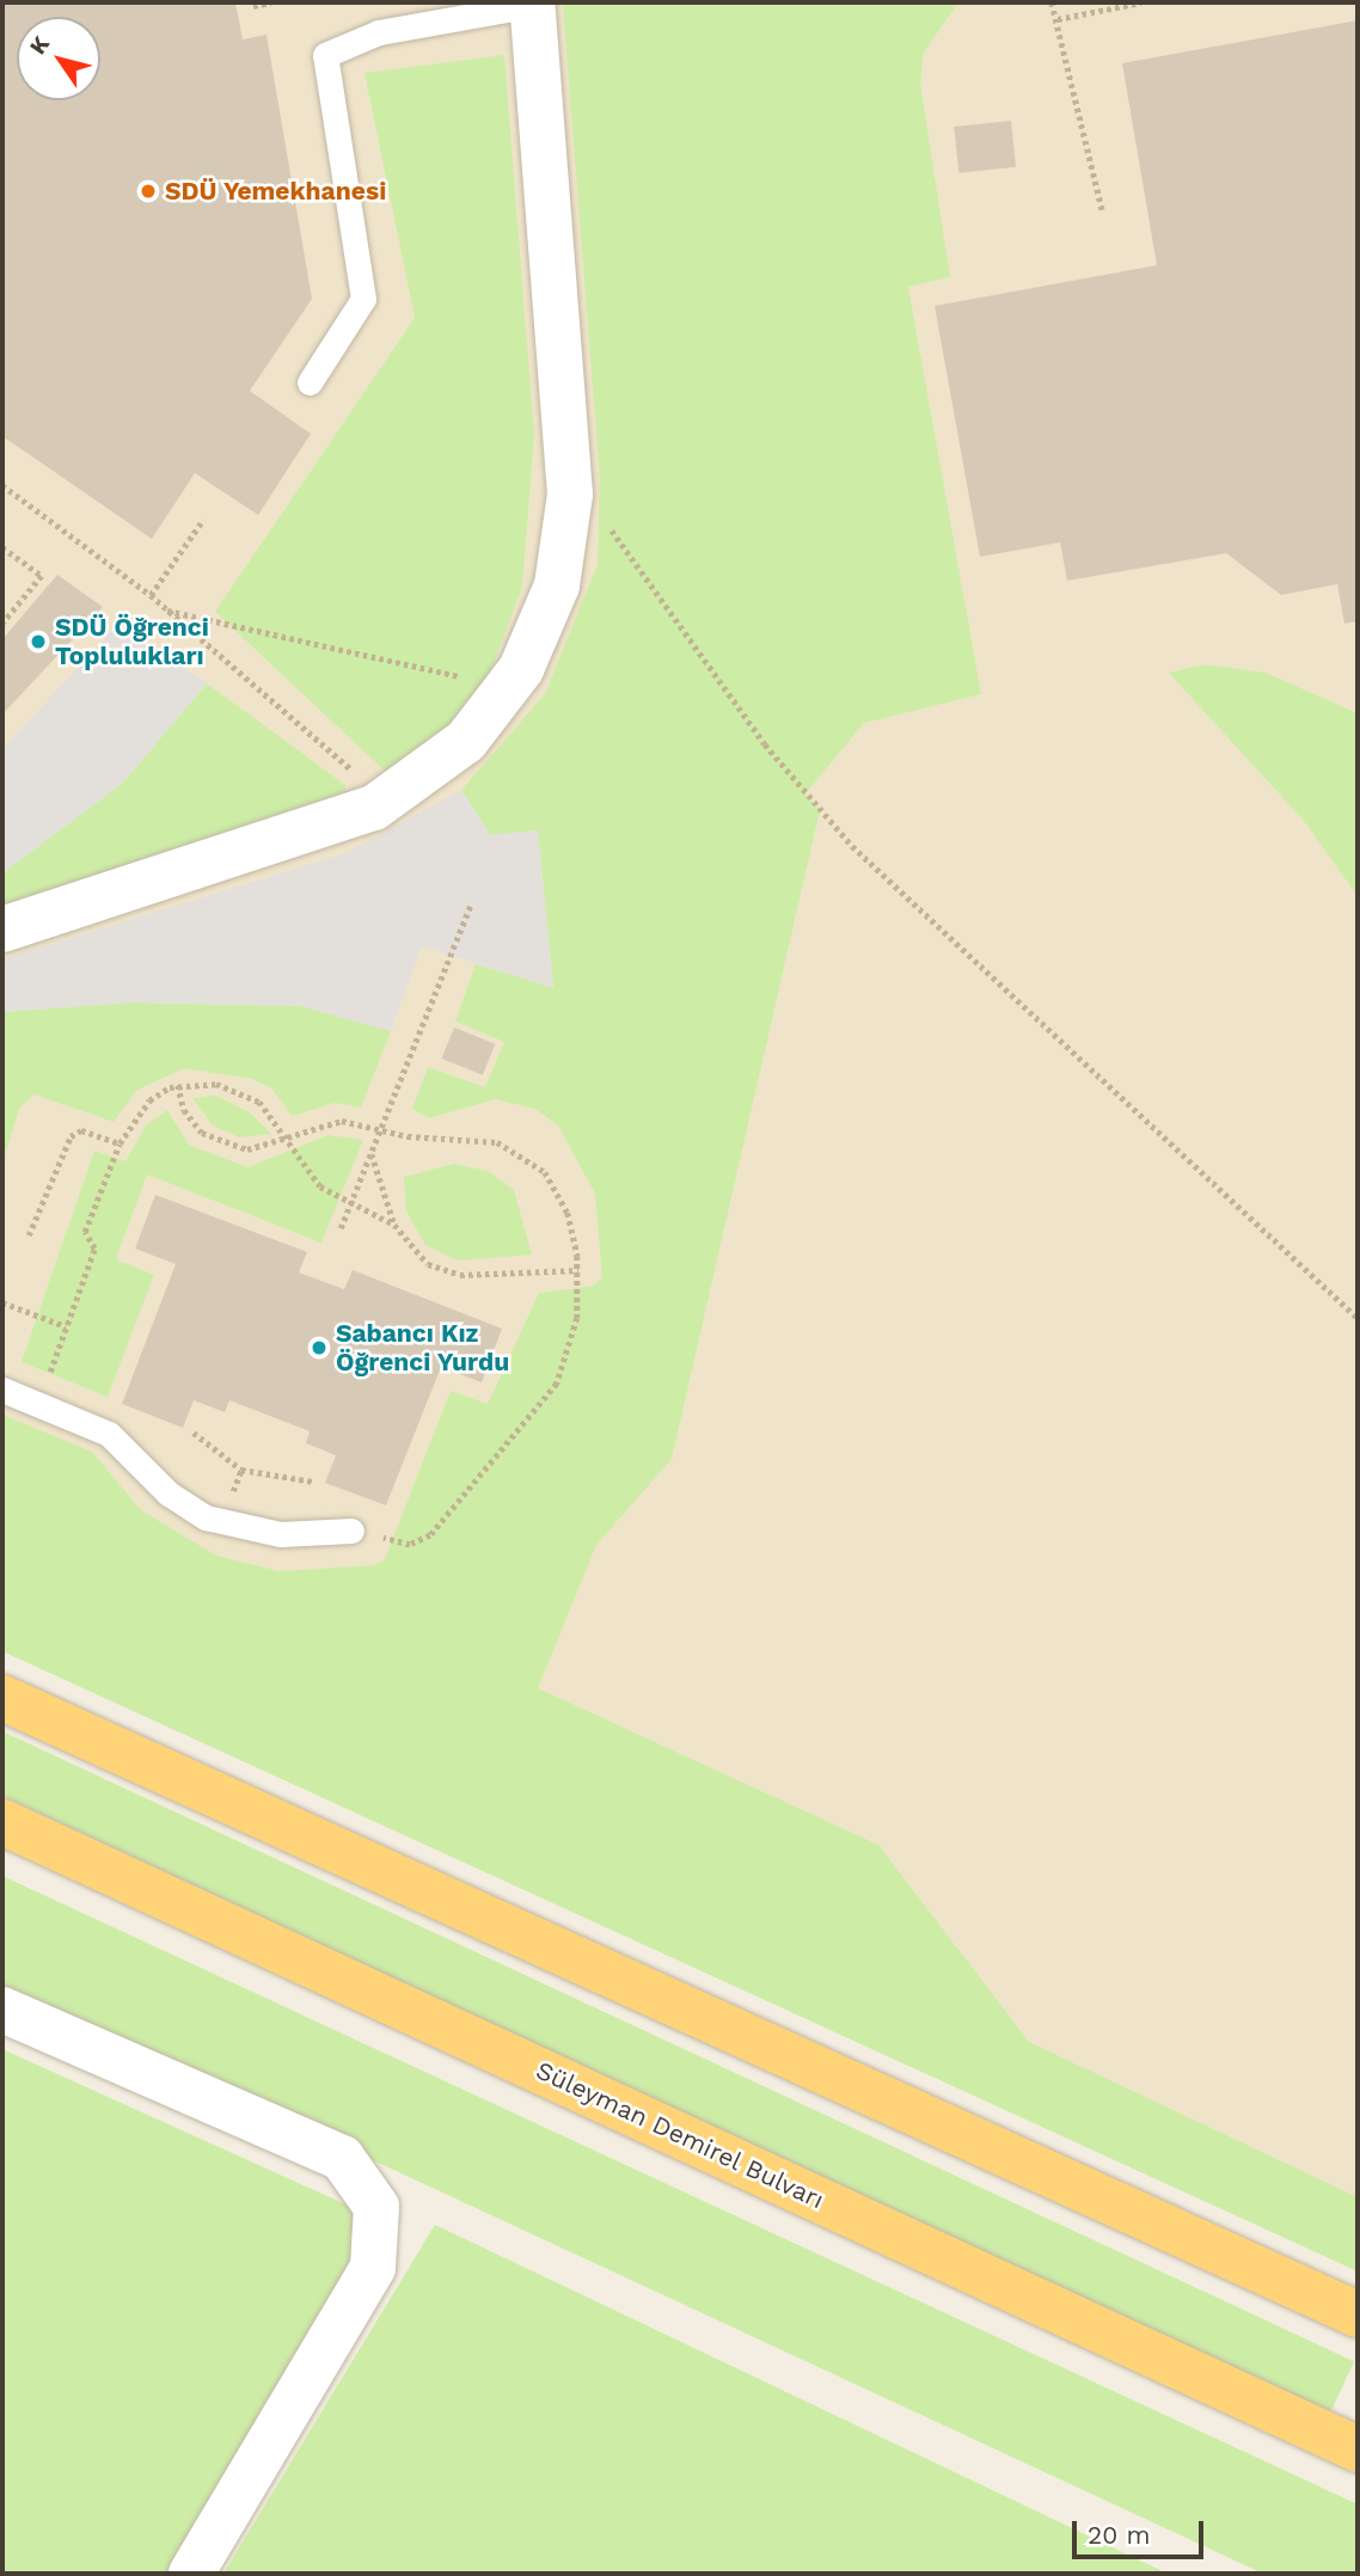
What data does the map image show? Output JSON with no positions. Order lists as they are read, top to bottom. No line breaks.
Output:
{"streets":{"highway":["Süleyman Demirel Bulvarı"]},"places":["SDÜ Yemekhanesi","SDÜ Öğrenci Toplulukları","Sabancı Kız Öğrenci Yurdu"],"scale_bar":"20 m","north":"top left"}
